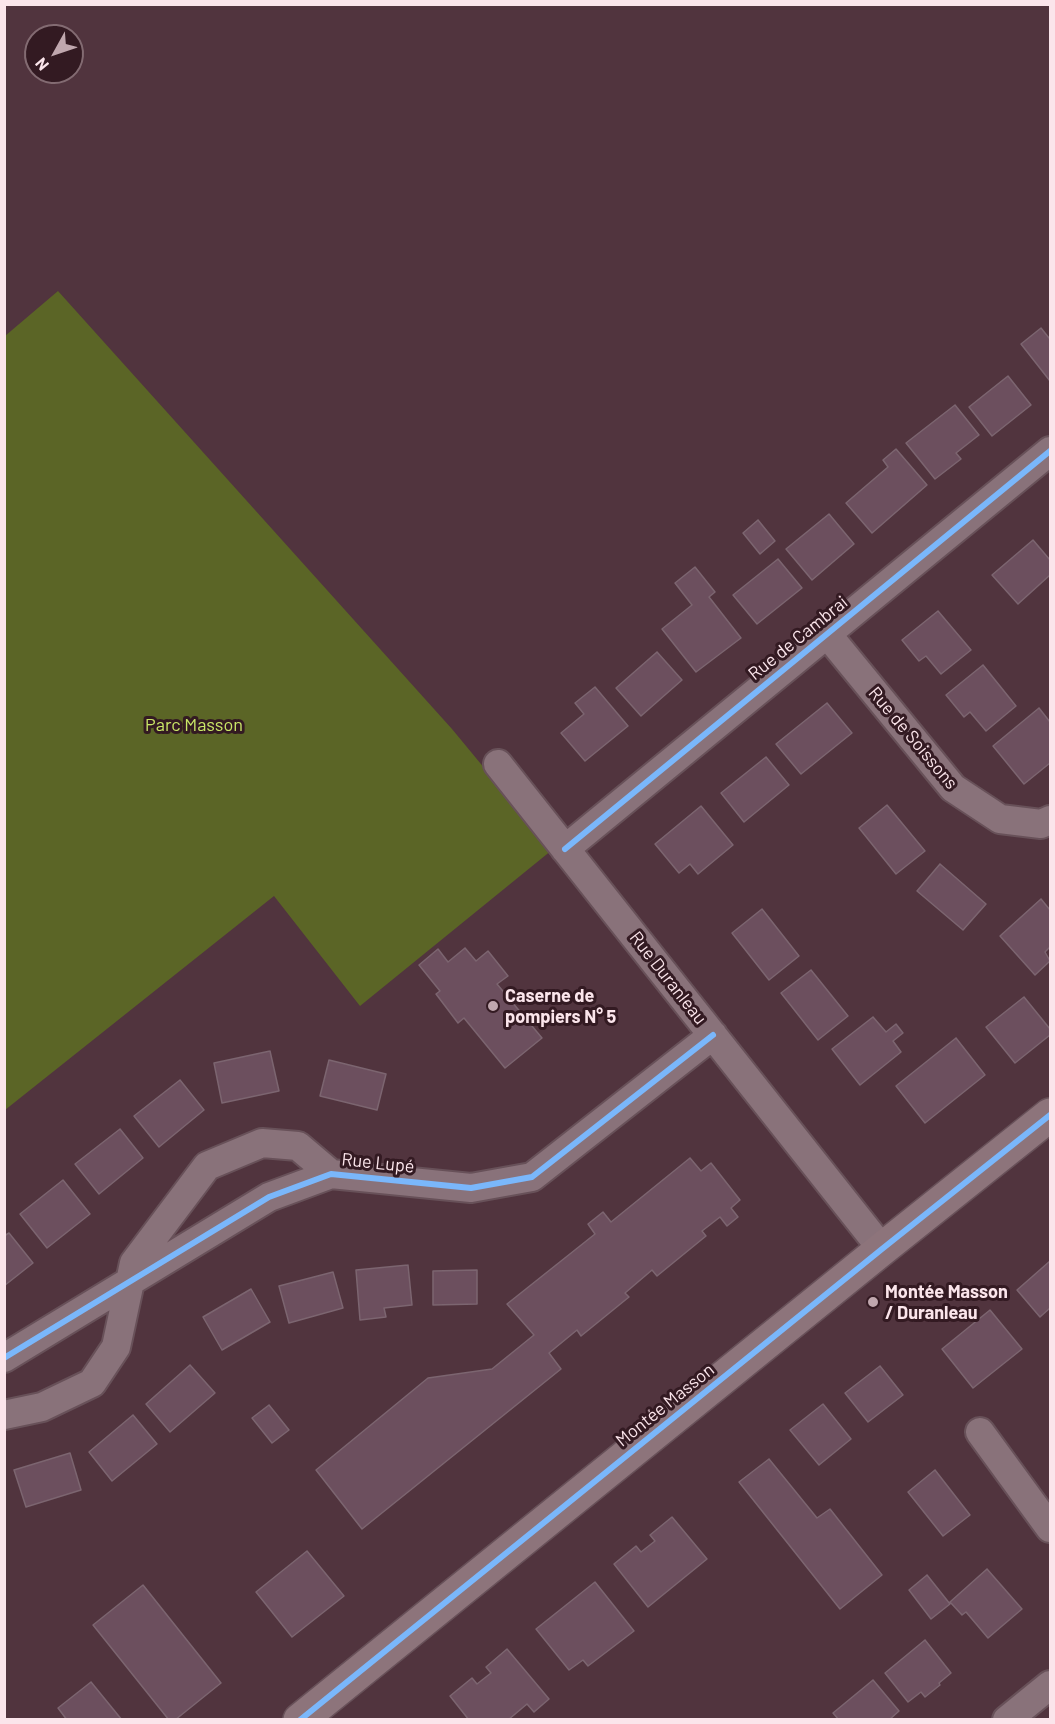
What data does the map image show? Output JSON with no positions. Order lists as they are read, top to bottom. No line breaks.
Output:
{"streets":{"main road":["Montée Masson"],"street":["Rue de Cambrai","Rue de Soissons","Rue Duranleau","Rue Lupé"]},"crossings":[["Rue de Cambrai","Rue de Soissons"],["Rue de Cambrai","Rue Duranleau"],["Rue Duranleau","Rue Lupé"],["Rue Duranleau","Montée Masson"]],"parks":["Parc Masson"],"places":["Caserne de pompiers N° 5","Montée Masson / Duranleau"],"north":"bottom left"}
